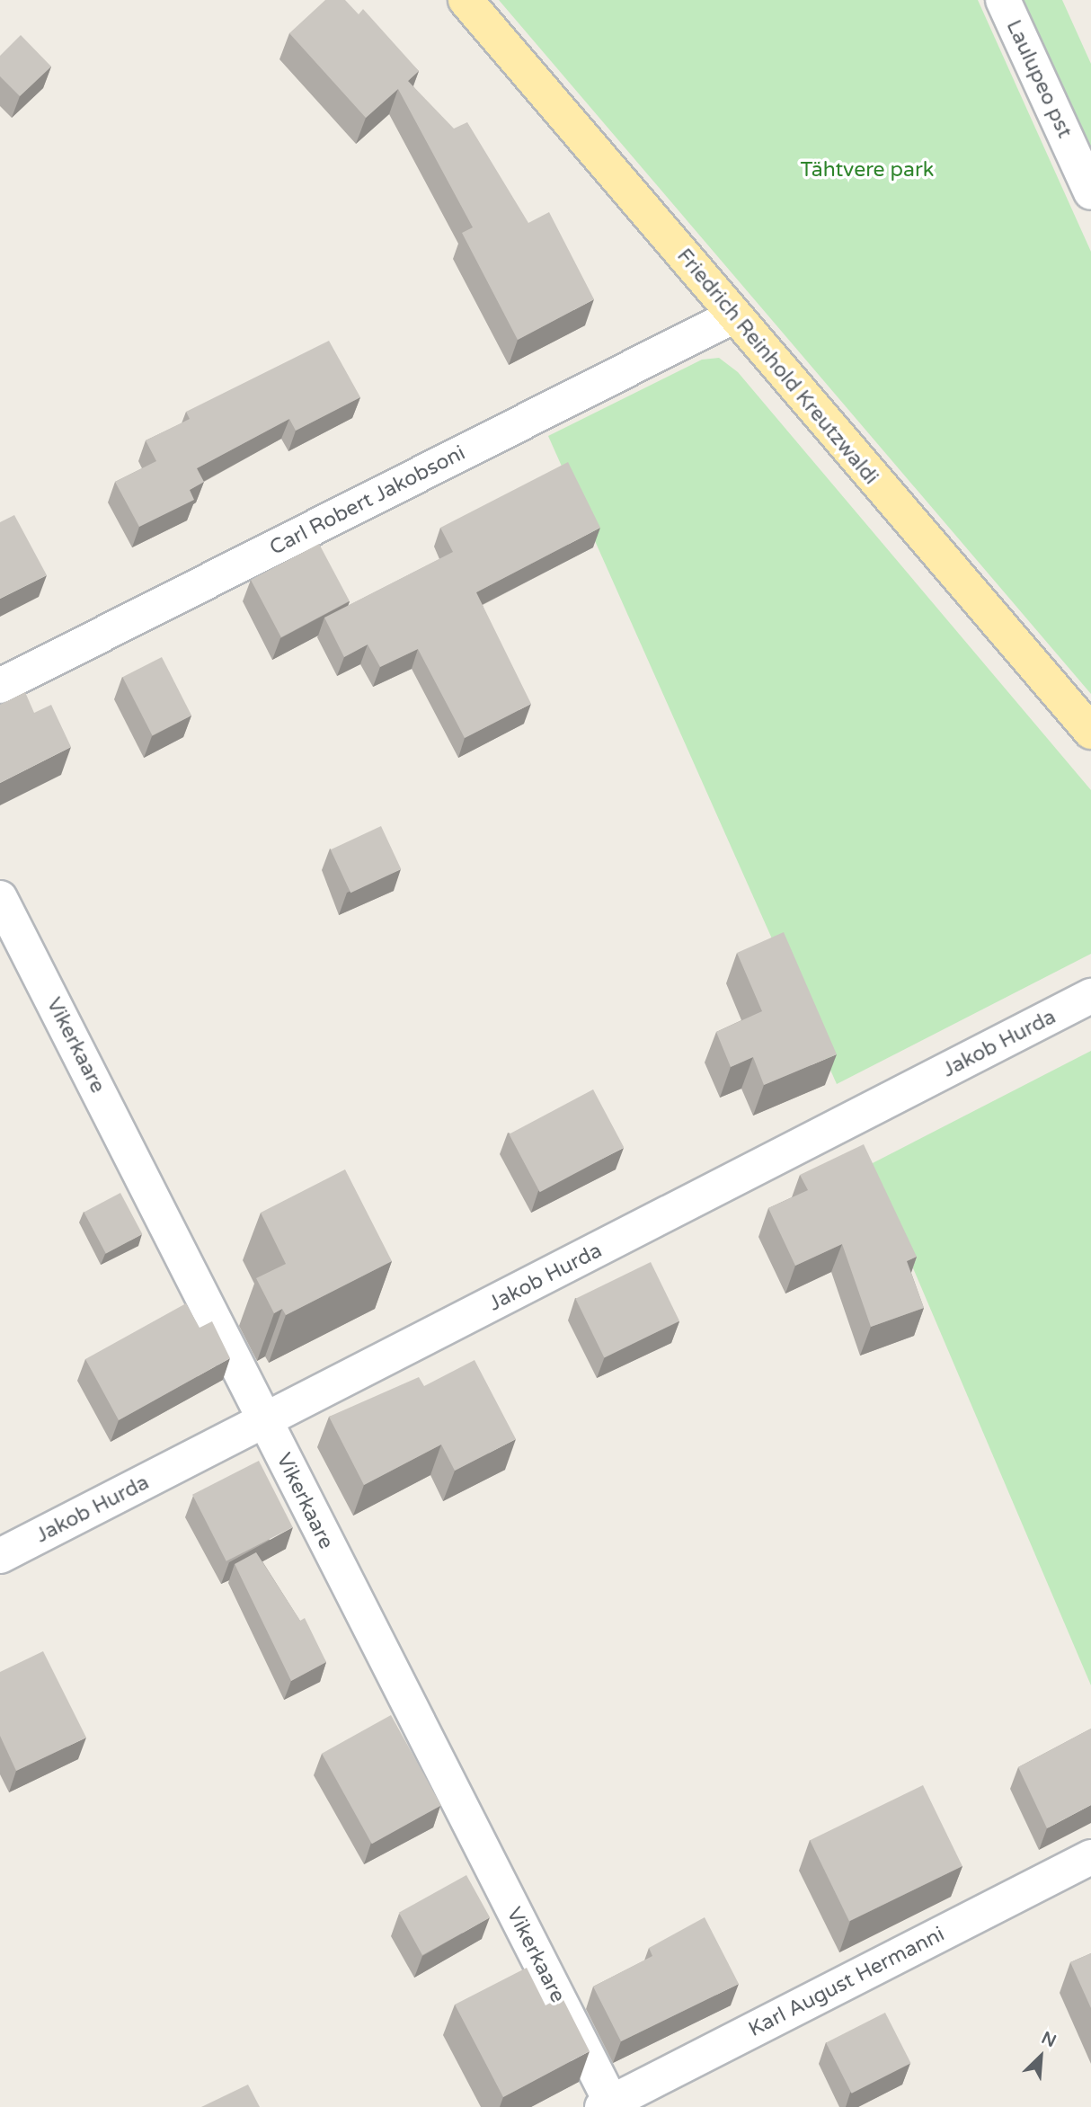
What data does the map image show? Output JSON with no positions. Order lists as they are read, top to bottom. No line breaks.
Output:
{"streets":{"main road":["Friedrich Reinhold Kreutzwaldi"],"street":["Laulupeo pst","Carl Robert Jakobsoni","Jakob Hurda","Vikerkaare","Karl August Hermanni"]},"crossings":[["Friedrich Reinhold Kreutzwaldi","Carl Robert Jakobsoni"],["Jakob Hurda","Vikerkaare"],["Vikerkaare","Karl August Hermanni"]],"parks":["Tähtvere park"],"north":"top right"}
